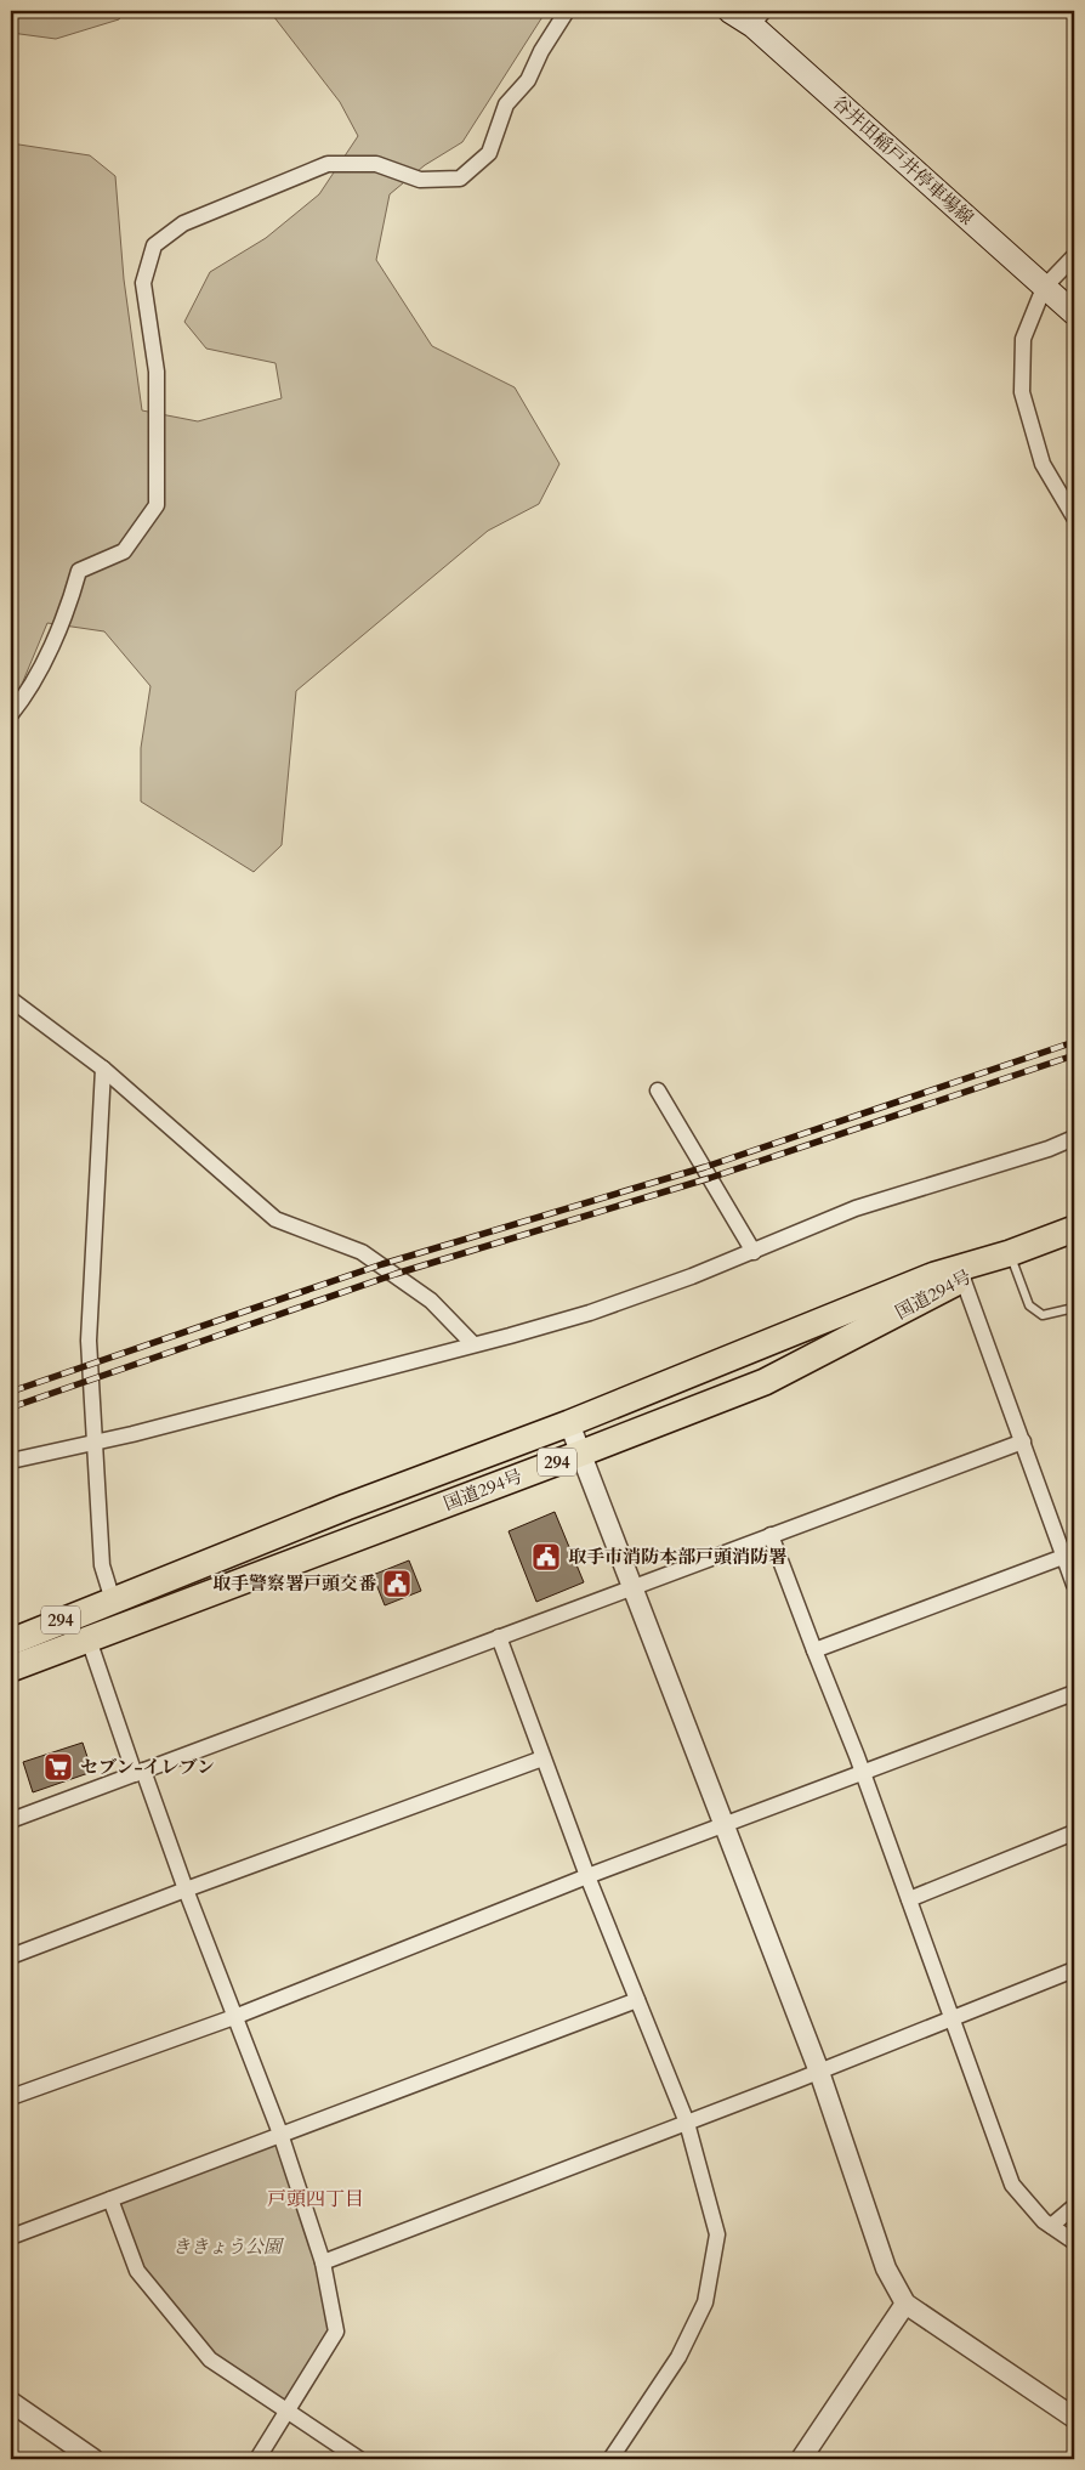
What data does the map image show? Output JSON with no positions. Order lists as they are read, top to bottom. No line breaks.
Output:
{"streets":{"highway":["国道294号","294"],"main road":["谷井田稲戸井停車場線"]},"districts":["戸頭四丁目"],"parks":["ききょう公園"],"places":{"public building":["取手市消防本部戸頭消防署","取手警察署戸頭交番"],"supermarket":["セブン-イレブン"]}}
